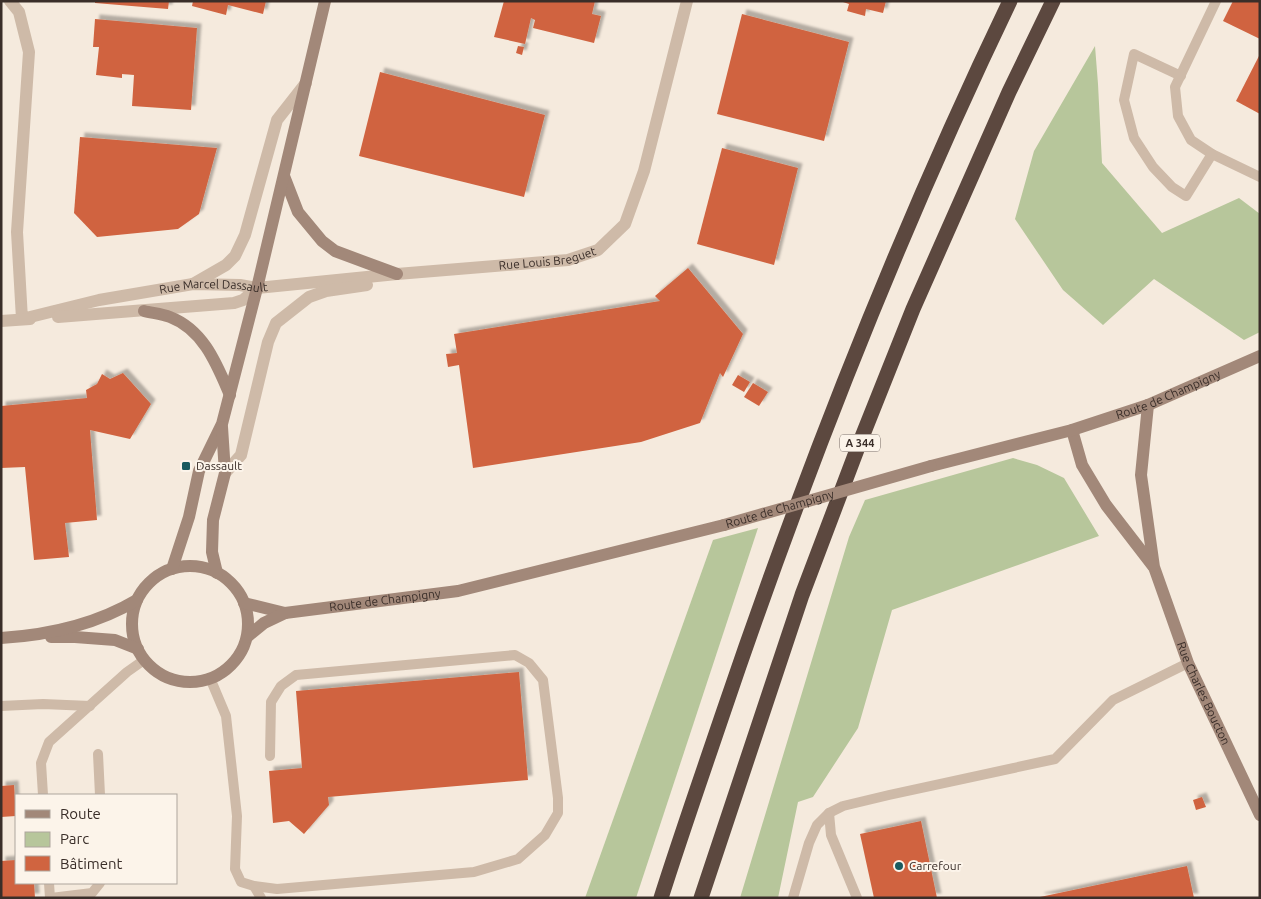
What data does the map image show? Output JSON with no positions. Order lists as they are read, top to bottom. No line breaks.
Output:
{"streets":{"highway":["A 344"],"street":["Rue Louis Breguet","Rue Marcel Dassault","Route de Champigny","Rue Charles Boucton"]},"crossings":[["Rue Louis Breguet","Rue Marcel Dassault"],["Route de Champigny","Rue Charles Boucton"]],"places":{"transit":["Dassault"],"other":["Carrefour"]},"legend":["Route","Parc","Bâtiment"]}
